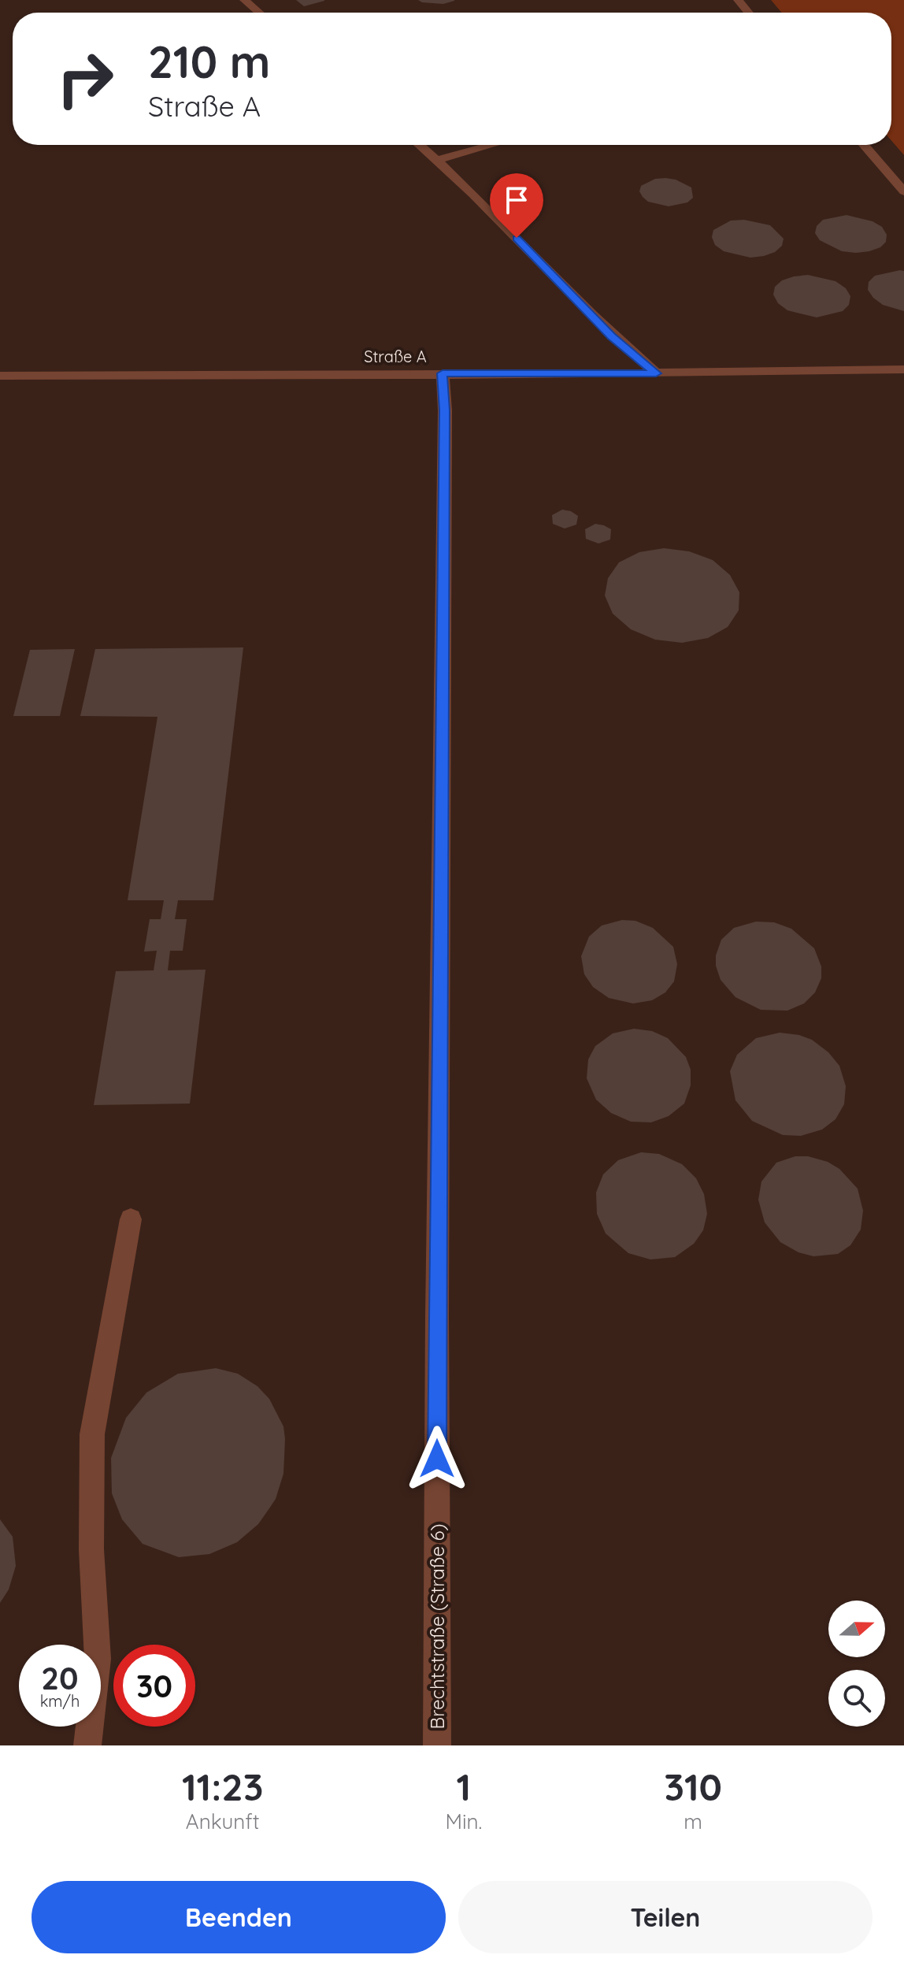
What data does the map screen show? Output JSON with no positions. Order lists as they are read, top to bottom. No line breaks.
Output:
{"streets":{"street":["Straße A","Brechtstraße (Straße 6)"]},"crossings":[["Straße A","Brechtstraße (Straße 6)"]],"north":"right","page":{"turn":["210 m","Straße A"],"speed":"20 km/h","limit":"30","eta":["11:23","Ankunft","1","Min.","310","m"],"buttons":["Beenden","Teilen"]}}
